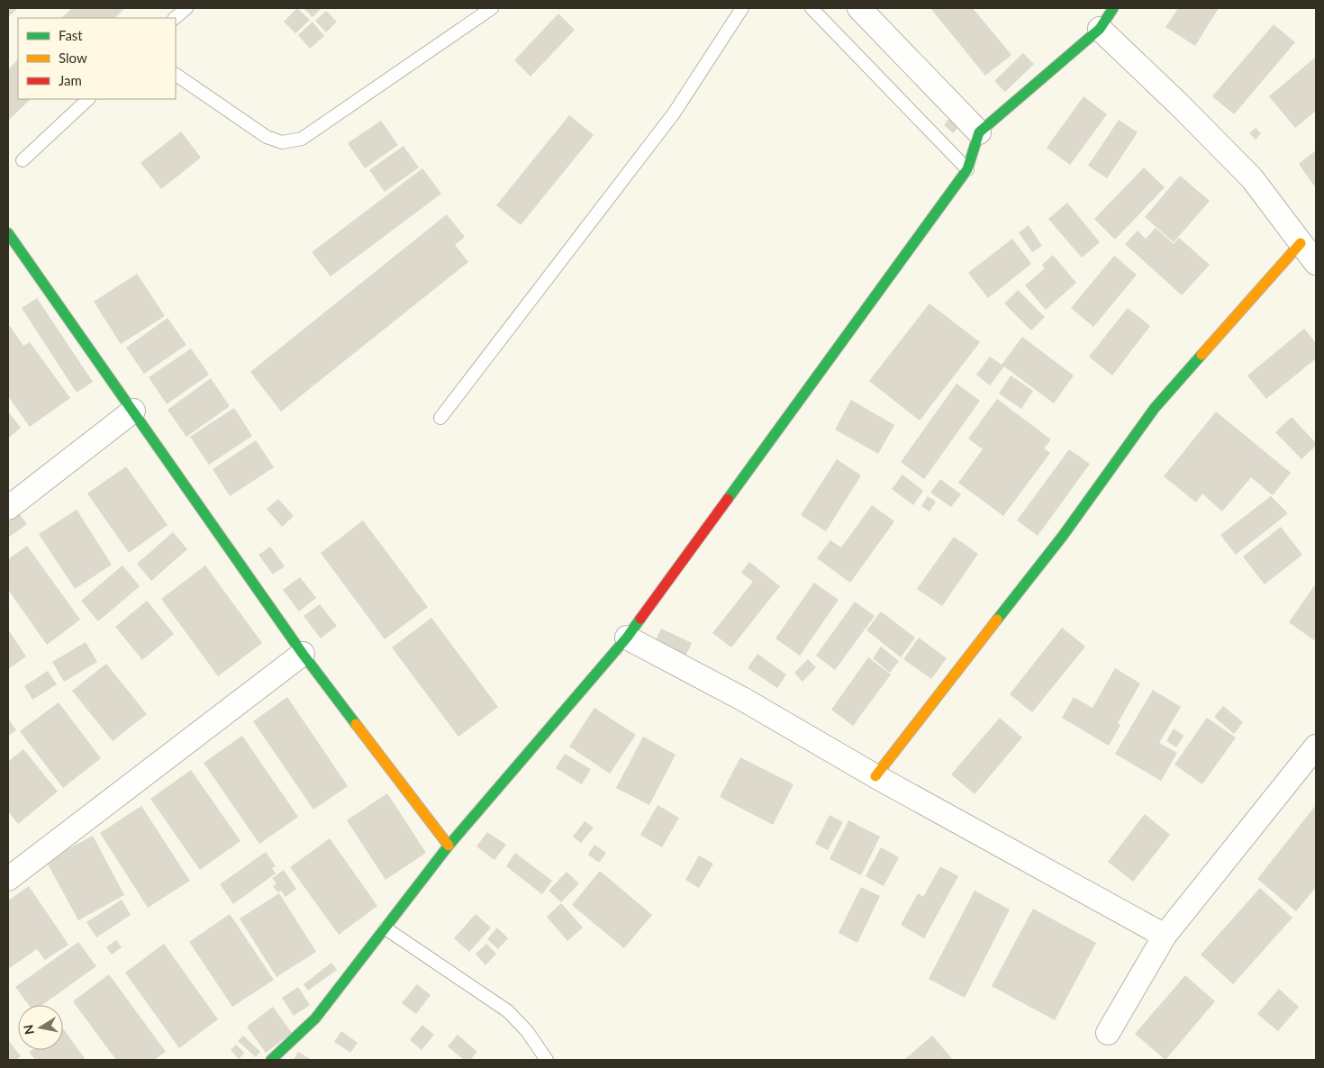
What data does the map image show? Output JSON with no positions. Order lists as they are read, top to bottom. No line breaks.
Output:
{"legend":["Fast","Slow","Jam"],"north":"left"}
